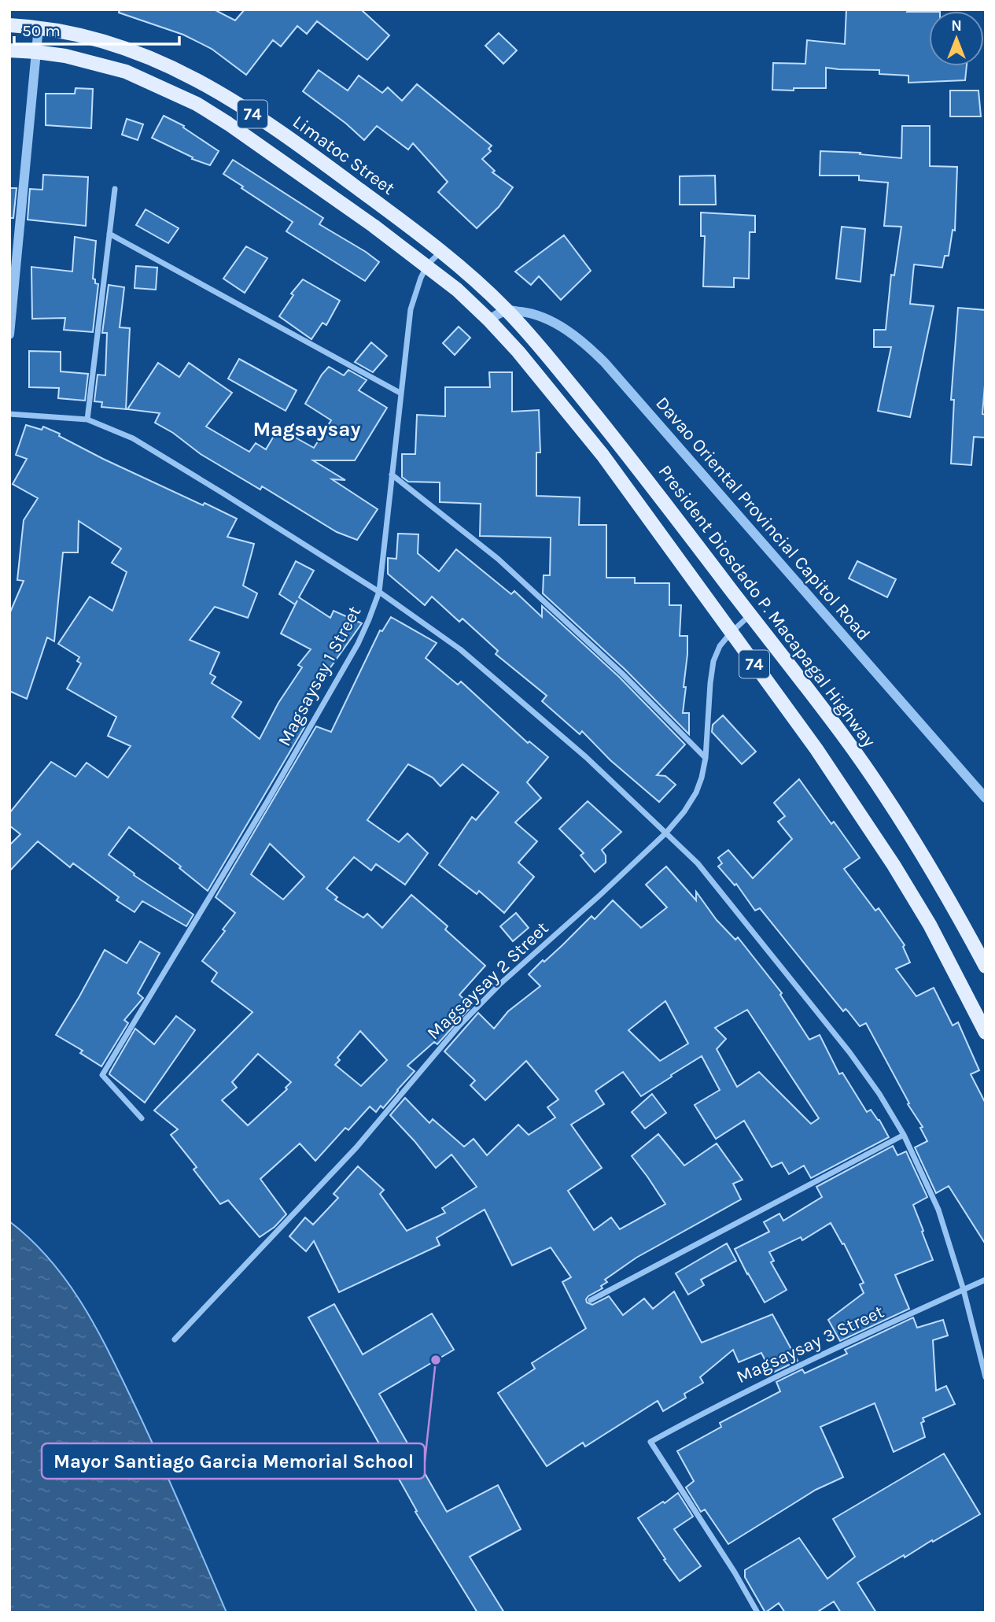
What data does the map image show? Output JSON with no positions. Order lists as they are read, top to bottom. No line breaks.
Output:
{"streets":{"main road":["74","Limatoc Street","President Diosdado P. Macapagal Highway"],"street":["Davao Oriental Provincial Capitol Road","Magsaysay 1 Street","Magsaysay 2 Street","Magsaysay 3 Street"]},"crossings":[["74","Magsaysay 1 Street"],["74","Magsaysay 2 Street"],["Limatoc Street","President Diosdado P. Macapagal Highway"],["Limatoc Street","Magsaysay 1 Street"],["Davao Oriental Provincial Capitol Road","President Diosdado P. Macapagal Highway"],["President Diosdado P. Macapagal Highway","Magsaysay 2 Street"]],"districts":["Magsaysay"],"places":["Mayor Santiago Garcia Memorial School"],"scale_bar":"50 m","north":"top"}
